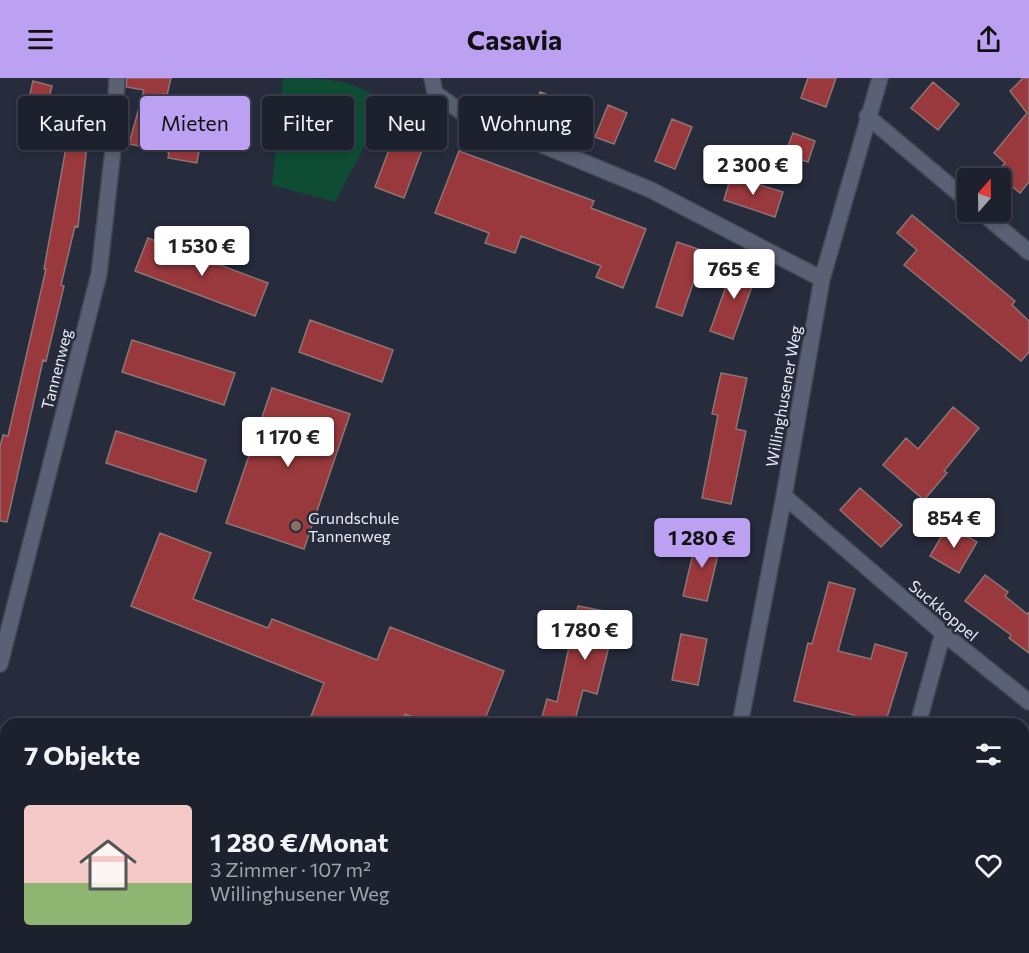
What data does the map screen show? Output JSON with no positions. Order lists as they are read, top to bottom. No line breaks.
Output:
{"streets":{"street":["Tannenweg","Willinghusener Weg","Suckkoppel"]},"crossings":[["Willinghusener Weg","Suckkoppel"]],"places":["Grundschule Tannenweg"],"north":"top","page":{"header":"Casavia","chip":["Kaufen","Mieten","Filter","Neu","Wohnung"],"price":["2 300 €","1 530 €","765 €","1 170 €","854 €","1 280 €","1 780 €"],"heading":"7 Objekte","list":[{"name":"1 280 €/Monat","note":"3 Zimmer · 107 m² · Willinghusener Weg"}]}}
